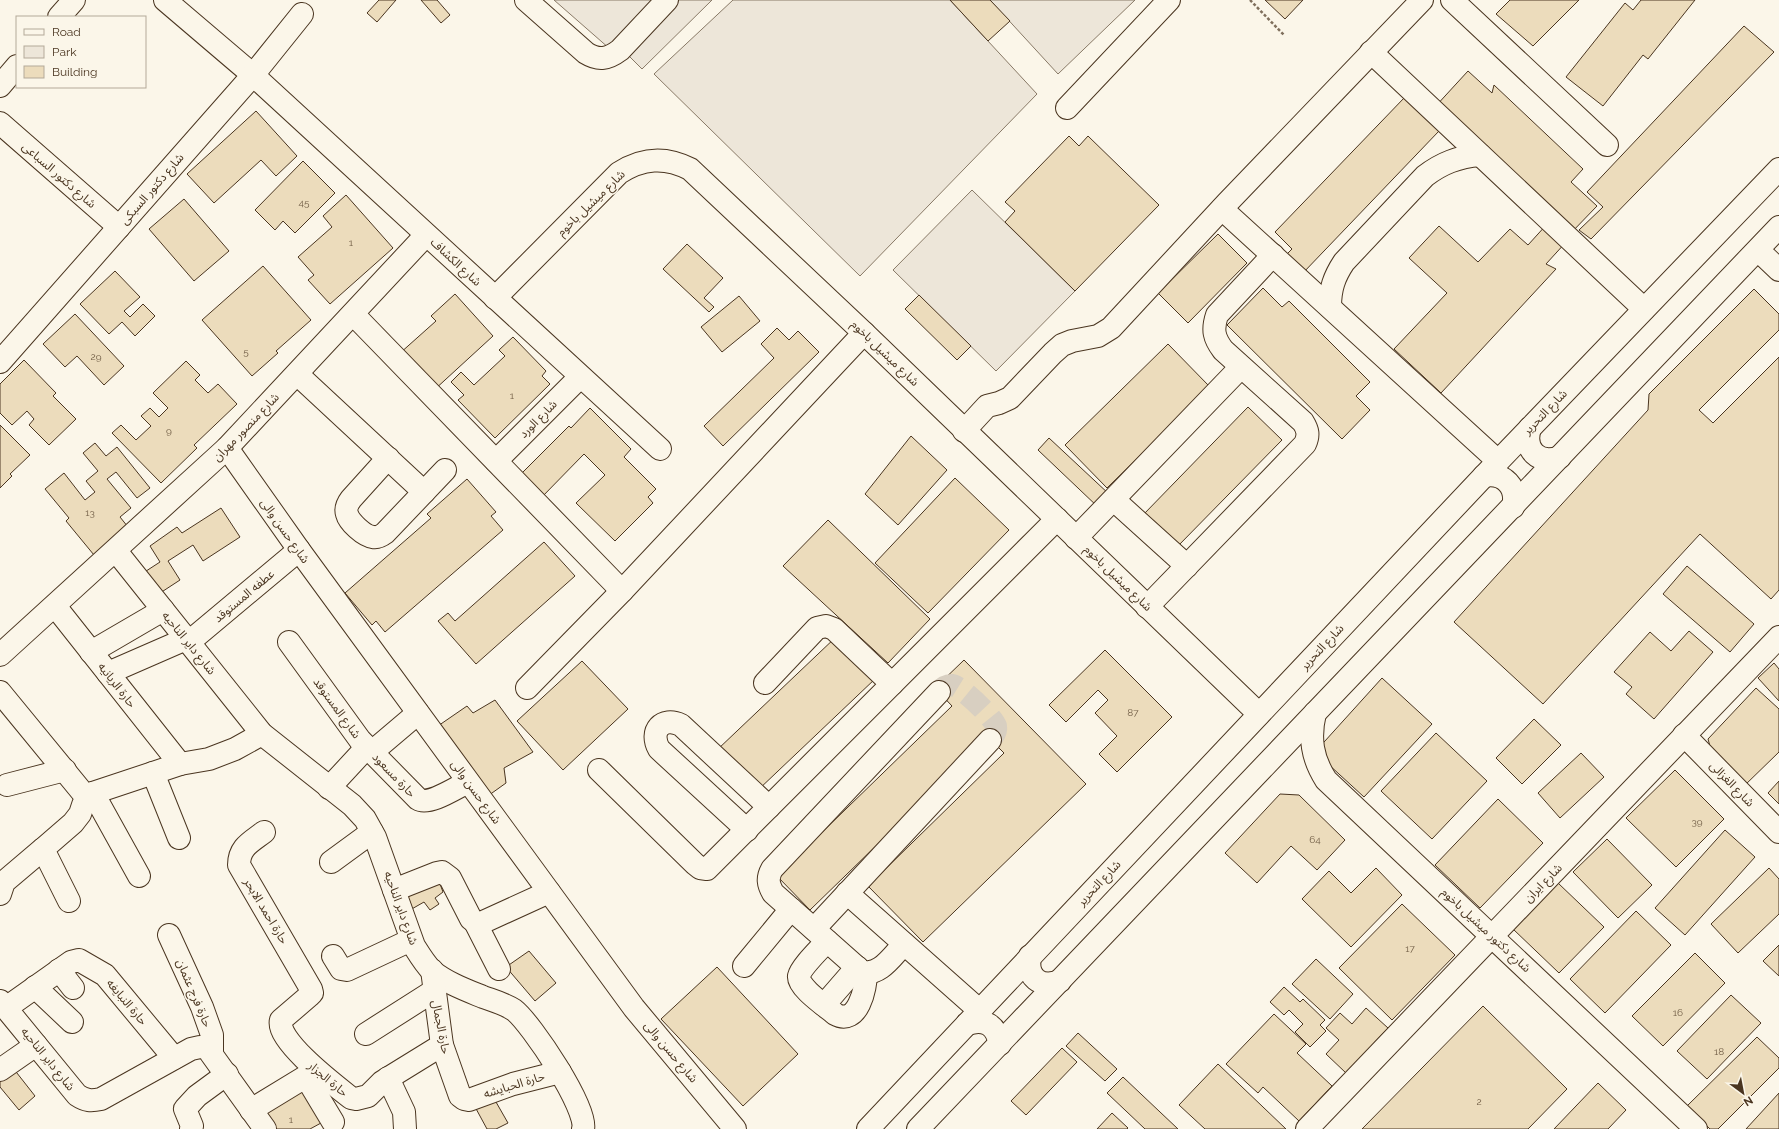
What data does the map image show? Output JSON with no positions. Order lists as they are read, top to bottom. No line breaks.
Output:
{"streets":{"street":["شارع دكتور السباعى","شارع دكتور السبكى","شارع ميشيل باخوم","شارع الكشاف","شارع التحرير","شارع الورد","شارع منصور مهران","شارع حسن والى","عطفه المستوقد","شارع داير الناحيه","حارة الريانيه","شارع المستوقد","حارة مسعود","شارع الغزالى","شارع ايران","حارة احمد الابحر","شارع دكتور ميشيل باخوم","حارة فرج عثمان","حارة النبايغه","حارة الجمال","حارة الجزار","حارة الحبايشه"]},"crossings":[["شارع دكتور السباعى","شارع دكتور السبكى"],["شارع دكتور السبكى","شارع الكشاف"],["شارع ميشيل باخوم","شارع الكشاف"],["شارع ميشيل باخوم","شارع التحرير"],["شارع الكشاف","شارع الورد"],["شارع الكشاف","شارع منصور مهران"],["شارع منصور مهران","شارع حسن والى"],["شارع منصور مهران","شارع داير الناحيه"],["شارع منصور مهران","حارة الريانيه"],["شارع حسن والى","عطفه المستوقد"],["شارع حسن والى","حارة مسعود"],["عطفه المستوقد","شارع داير الناحيه"],["عطفه المستوقد","حارة الريانيه"],["شارع داير الناحيه","شارع المستوقد"],["شارع داير الناحيه","حارة فرج عثمان"],["شارع داير الناحيه","حارة النبايغه"],["شارع داير الناحيه","حارة الجمال"],["شارع داير الناحيه","حارة الحبايشه"],["شارع المستوقد","حارة مسعود"],["شارع الغزالى","شارع ايران"],["شارع ايران","شارع دكتور ميشيل باخوم"],["حارة احمد الابحر","حارة الجزار"],["حارة الجمال","حارة الجزار"],["حارة الجمال","حارة الحبايشه"]],"house_numbers":["45","1","5","29","1","9","13","87","39","64","17","16","18","2","1"],"legend":["Road","Park","Building"],"north":"bottom right"}
